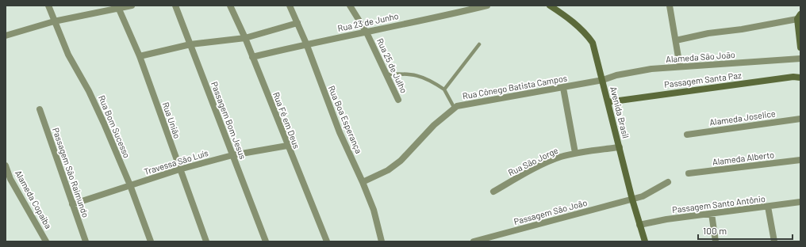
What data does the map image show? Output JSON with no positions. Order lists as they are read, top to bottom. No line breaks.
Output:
{"streets":{"main road":["Passagem Santa Paz","Avenida Brasil"],"street":["Rua 23 de Junho","Alameda São João","Rua 25 de Julho","Rua Cônego Batista Campos","Alameda Joselice","Rua Boa Esperança","Rua União","Passagem Bom Jesus","Rua Fé em Deus","Rua Bom Sucesso","Alameda Alberto","Rua São Jorge","Travessa São Luís","Passagem São Raimundo","Alameda Copaiba","Passagem Santo Antônio","Passagem São João"]},"crossings":[["Rua 23 de Junho","Rua 25 de Julho"],["Rua 23 de Junho","Rua Boa Esperança"],["Rua 23 de Junho","Rua Fé em Deus"],["Alameda São João","Rua Cônego Batista Campos"],["Alameda São João","Avenida Brasil"],["Passagem Santa Paz","Avenida Brasil"],["Rua Cônego Batista Campos","Avenida Brasil"],["Rua Cônego Batista Campos","Rua Boa Esperança"],["Avenida Brasil","Rua São Jorge"],["Avenida Brasil","Passagem Santo Antônio"],["Avenida Brasil","Passagem São João"],["Rua União","Travessa São Luís"],["Passagem Bom Jesus","Travessa São Luís"],["Rua Fé em Deus","Travessa São Luís"],["Rua Bom Sucesso","Travessa São Luís"],["Travessa São Luís","Passagem São Raimundo"]],"scale_bar":"100 m"}
